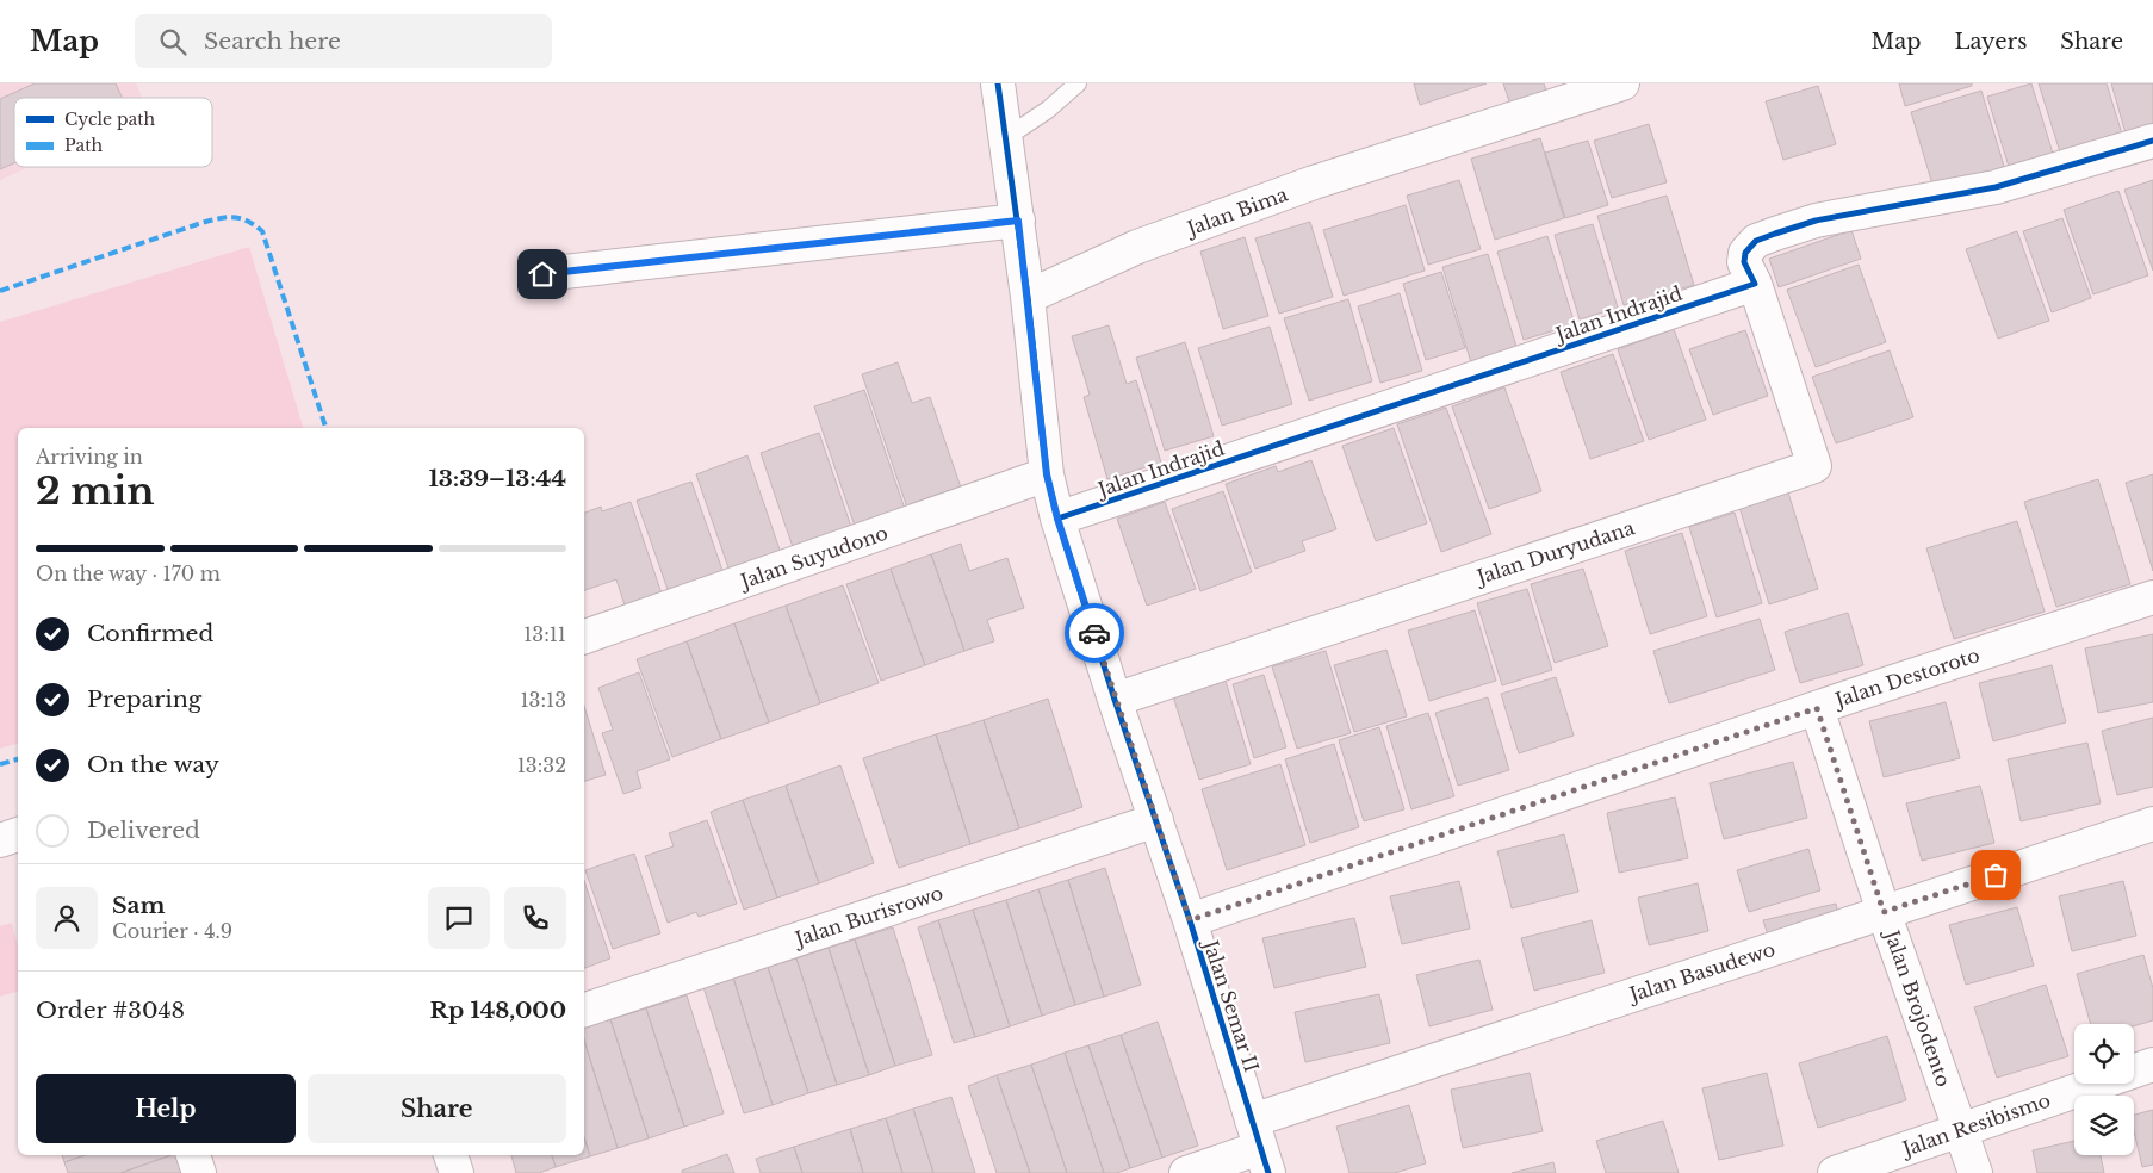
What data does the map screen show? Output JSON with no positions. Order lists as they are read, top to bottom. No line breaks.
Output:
{"streets":{"street":["Jalan Bima","Jalan Indrajid","Jalan Duryudana","Jalan Suyudono","Jalan Destoroto","Jalan Burisrowo","Jalan Basudewo","Jalan Semar II","Jalan Brojodento","Jalan Resibismo"]},"crossings":[["Jalan Indrajid","Jalan Duryudana"],["Jalan Indrajid","Jalan Semar II"],["Jalan Duryudana","Jalan Semar II"],["Jalan Suyudono","Jalan Semar II"],["Jalan Destoroto","Jalan Semar II"],["Jalan Destoroto","Jalan Brojodento"],["Jalan Burisrowo","Jalan Semar II"],["Jalan Basudewo","Jalan Semar II"],["Jalan Basudewo","Jalan Brojodento"],["Jalan Brojodento","Jalan Resibismo"]],"legend":["Cycle path","Path"],"page":{"header":"Map","search":"Search here","nav":["Map","Layers","Share"],"heading":["2 min","Arriving in","13:39–13:44"],"panel":["Sam","Courier · 4.9","Order #3048","Rp 148,000"],"bar":"On the way · 170 m","list":[["Confirmed","13:11"],["Preparing","13:13"],["On the way","13:32"],"Delivered"],"buttons":["Help","Share"]}}
